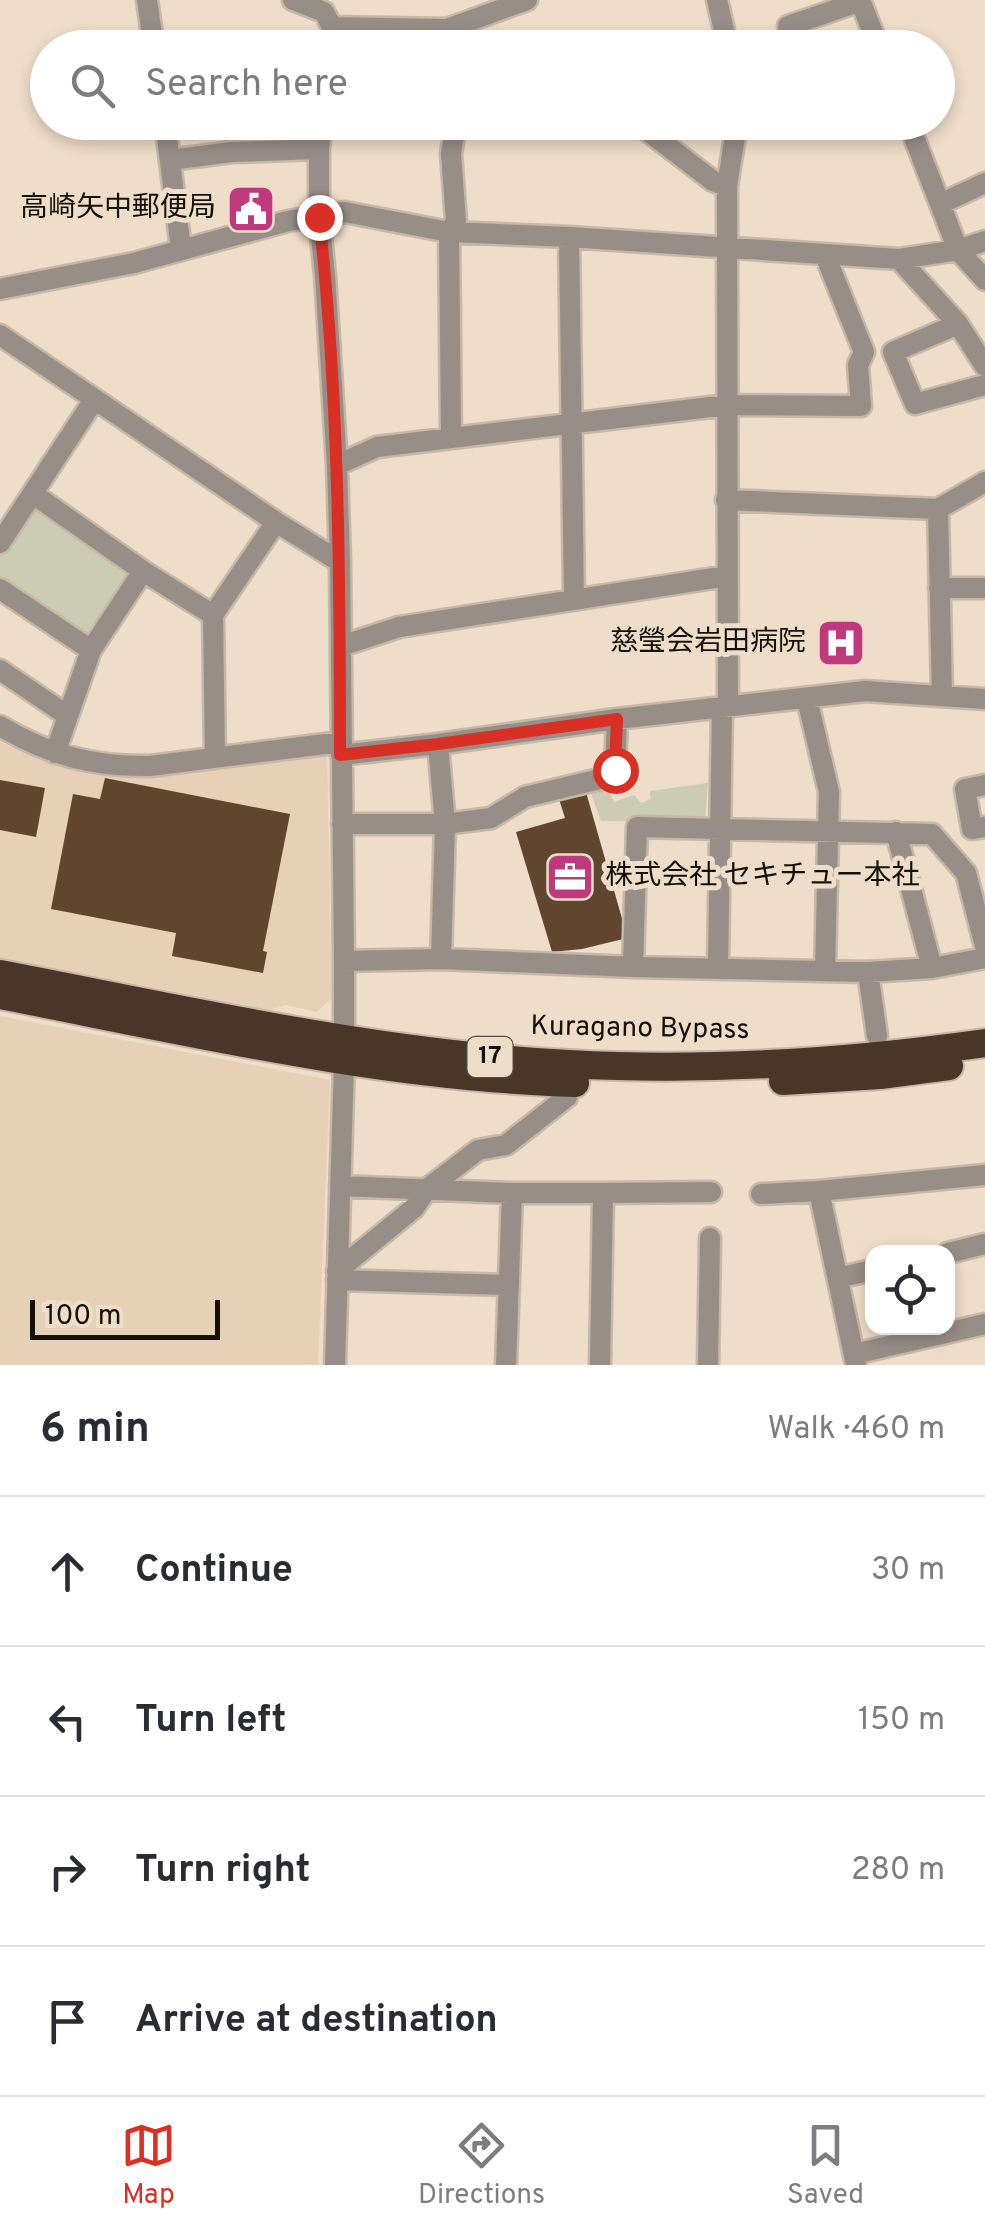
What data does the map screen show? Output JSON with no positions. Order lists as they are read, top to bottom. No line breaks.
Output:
{"streets":{"highway":["Kuragano Bypass","17"]},"places":{"public building":["高崎矢中郵便局"],"hospital":["慈瑩会岩田病院"],"office":["株式会社 セキチュー本社"]},"scale_bar":"100 m","page":{"search":"Search here","scale":"100 m","heading":["6 min","Walk · 460 m"],"list":[["Continue","30 m"],["Turn left","150 m"],["Turn right","280 m"],"Arrive at destination"],"nav":["Map","Directions","Saved"]}}
